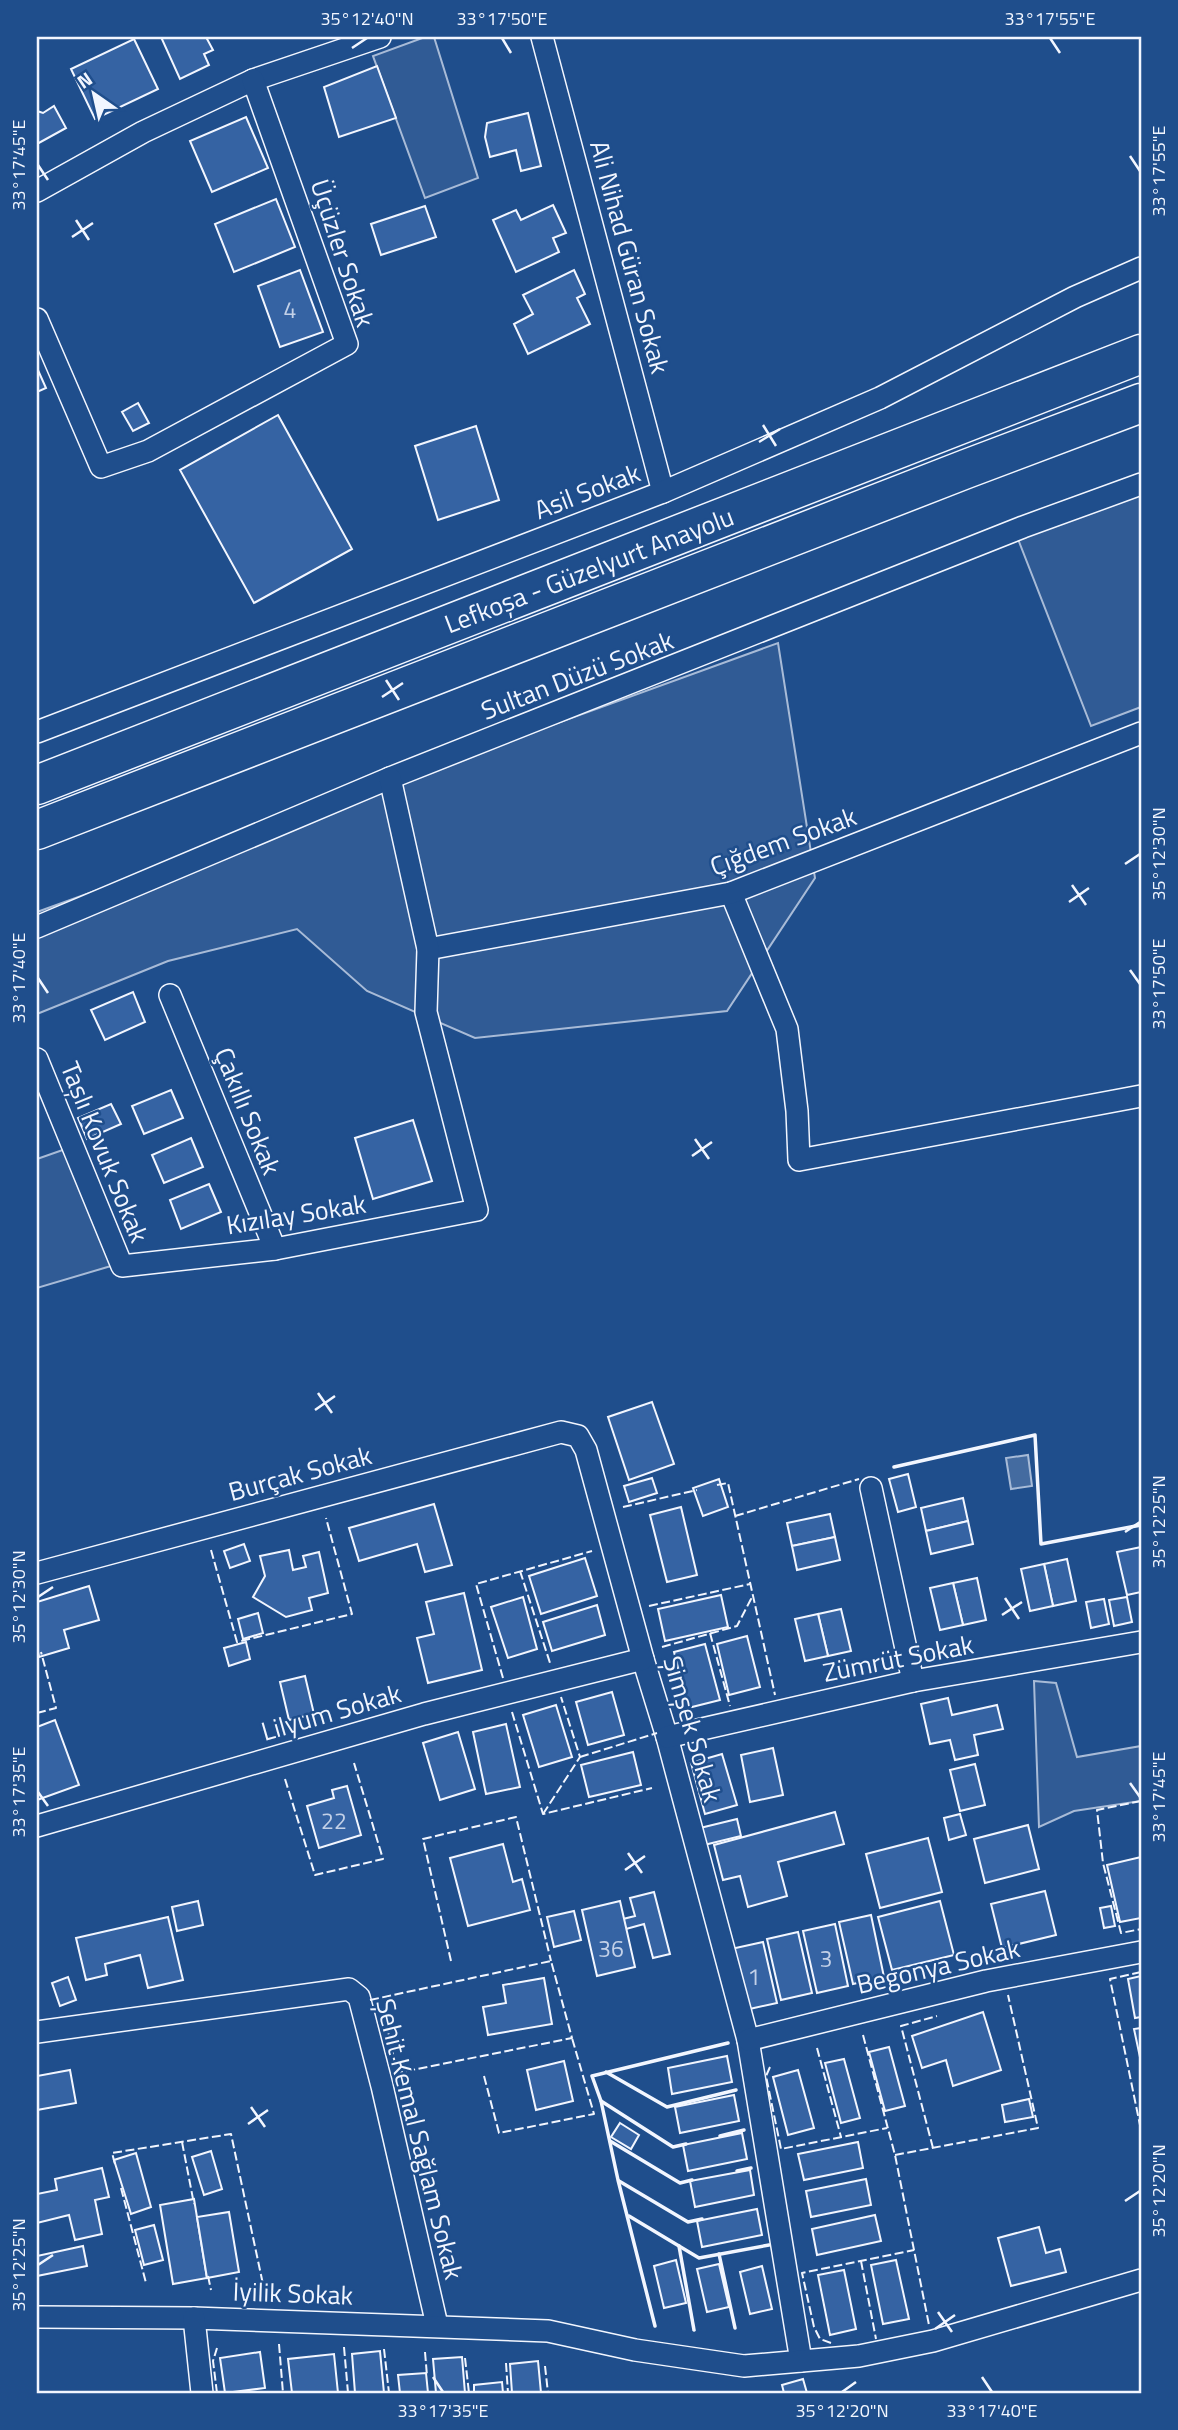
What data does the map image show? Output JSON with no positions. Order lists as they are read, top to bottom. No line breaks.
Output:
{"streets":{"highway":["Lefkoşa - Güzelyurt Anayolu"],"street":["Üçüzler Sokak","Ali Nihad Güran Sokak","Asil Sokak","Sultan Düzü Sokak","Çığdem Sokak","Çakıllı Sokak","Taşlı Kovuk Sokak","Kızılay Sokak","Burçak Sokak","Zümrüt Sokak","Lilyum Sokak","Şimşek Sokak","Begonya Sokak","Şehit Kemal Sağlam Sokak","İyilik Sokak"]},"crossings":[["Ali Nihad Güran Sokak","Asil Sokak"],["Çığdem Sokak","Kızılay Sokak"],["Çakıllı Sokak","Kızılay Sokak"],["Taşlı Kovuk Sokak","Kızılay Sokak"],["Burçak Sokak","Şimşek Sokak"],["Zümrüt Sokak","Şimşek Sokak"],["Lilyum Sokak","Şimşek Sokak"],["Şimşek Sokak","Begonya Sokak"],["Şimşek Sokak","İyilik Sokak"],["Şehit Kemal Sağlam Sokak","İyilik Sokak"]],"house_numbers":["4","22","36","3","1"],"north":"top left","coordinates":["35°12'40\"N","33°17'50\"E","33°17'55\"E","33°17'45\"E","35°12'30\"N","33°17'40\"E","35°12'25\"N","33°17'35\"E","35°12'20\"N"]}
